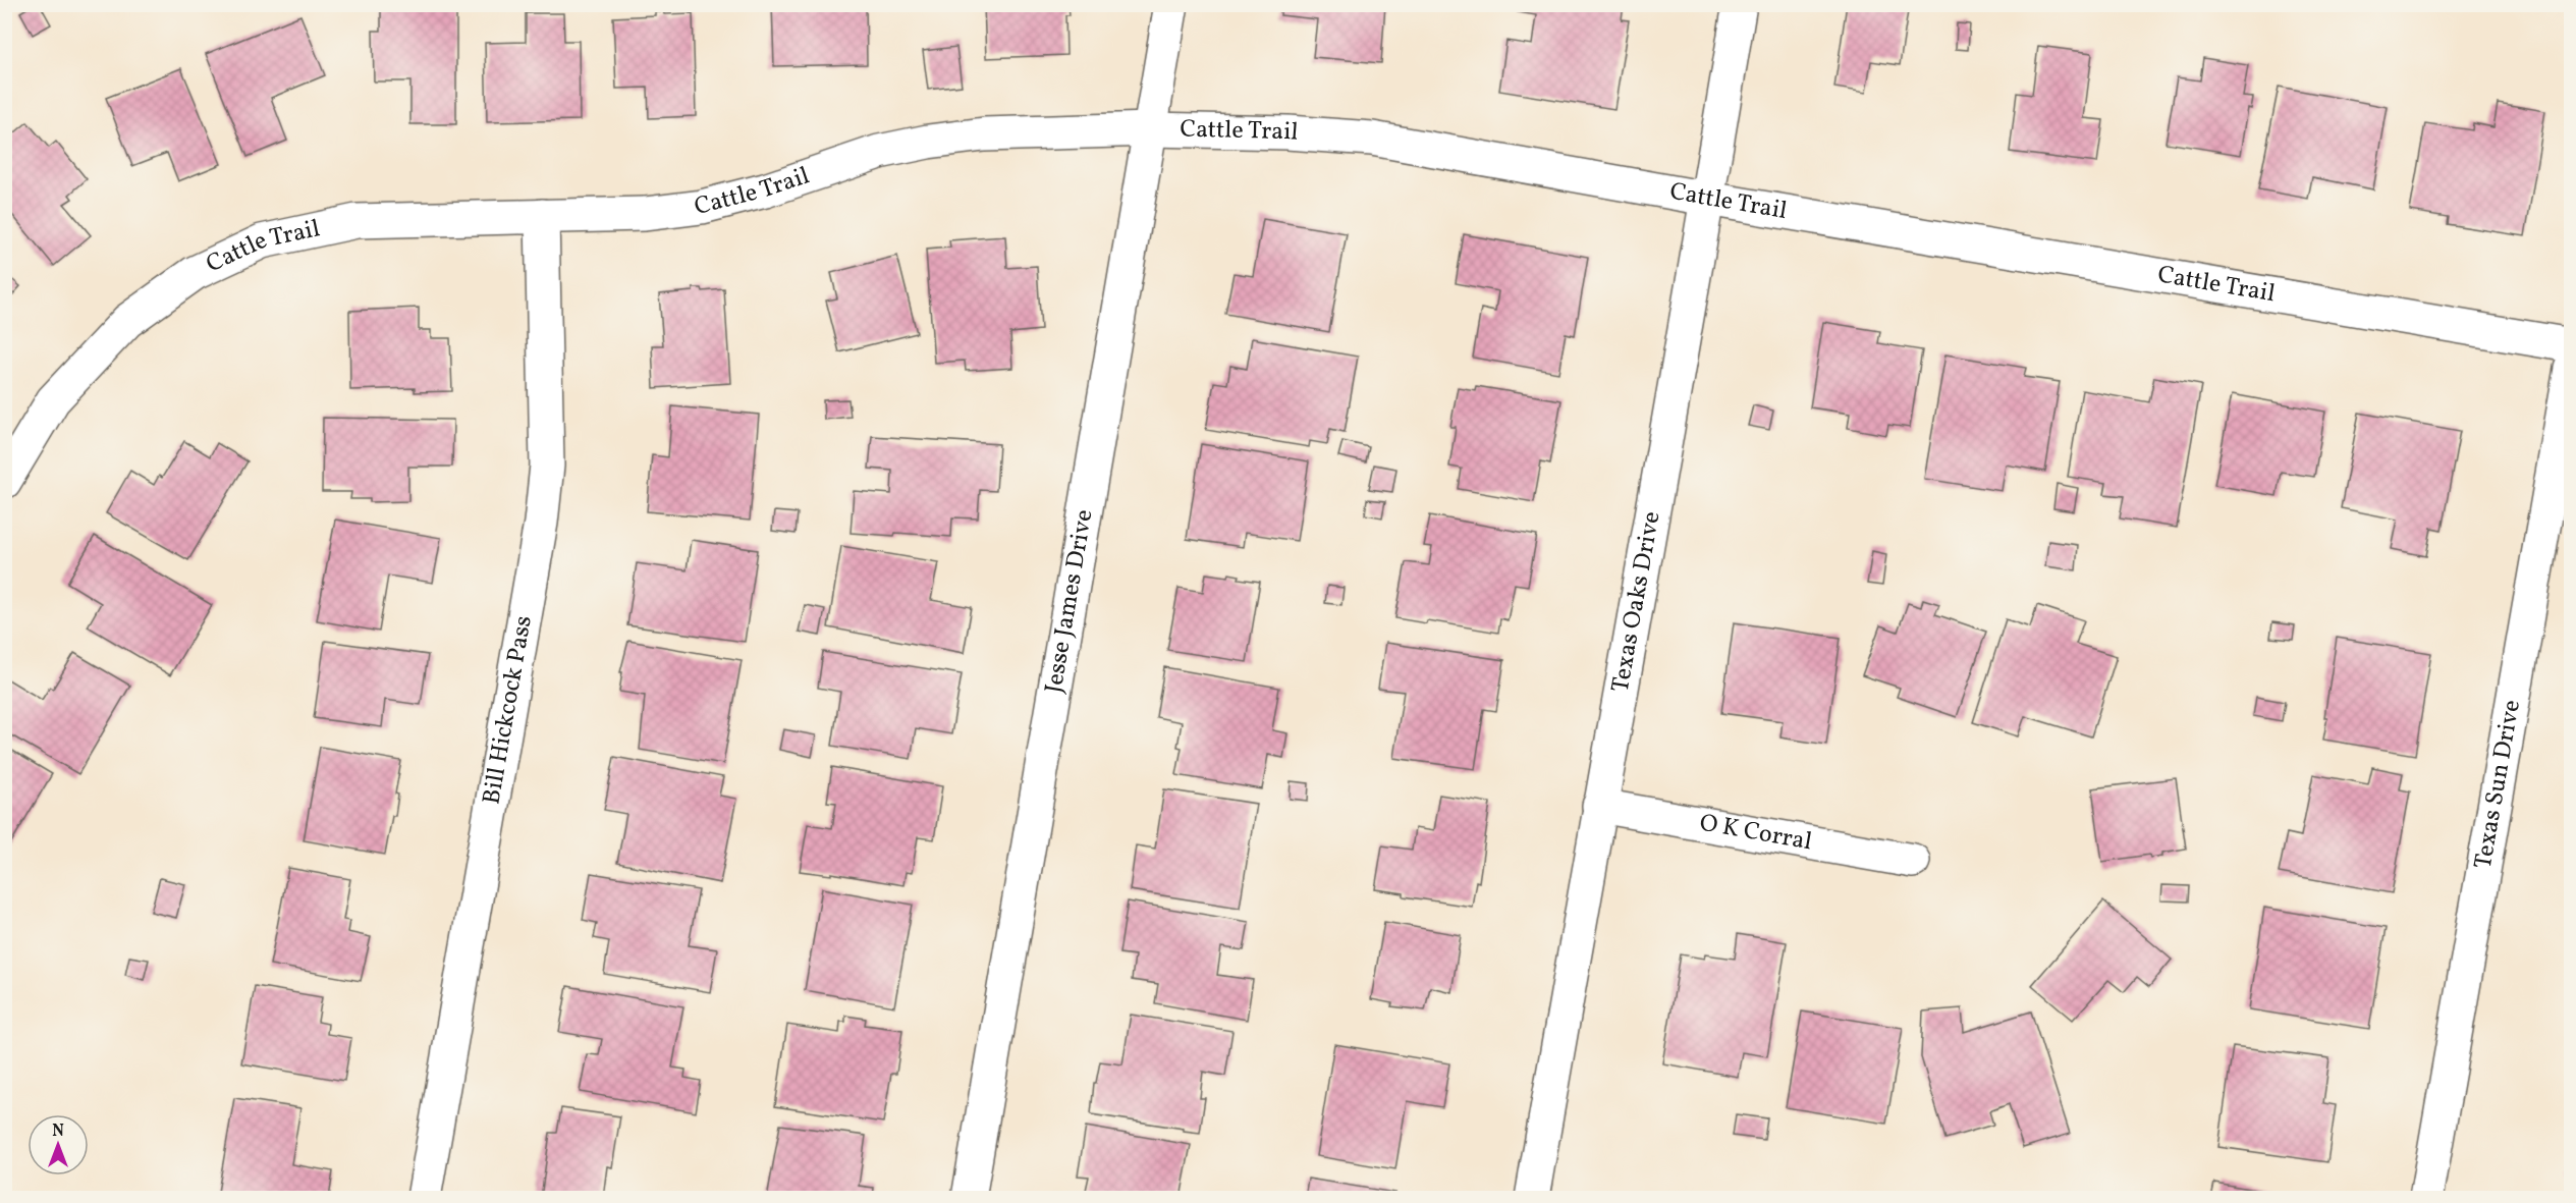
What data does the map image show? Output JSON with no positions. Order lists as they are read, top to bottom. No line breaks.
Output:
{"streets":{"street":["Cattle Trail","Texas Oaks Drive","Jesse James Drive","Bill Hickcock Pass","Texas Sun Drive","O K Corral"]},"crossings":[["Cattle Trail","Texas Oaks Drive"],["Cattle Trail","Jesse James Drive"],["Cattle Trail","Bill Hickcock Pass"],["Texas Oaks Drive","O K Corral"]],"north":"top"}
